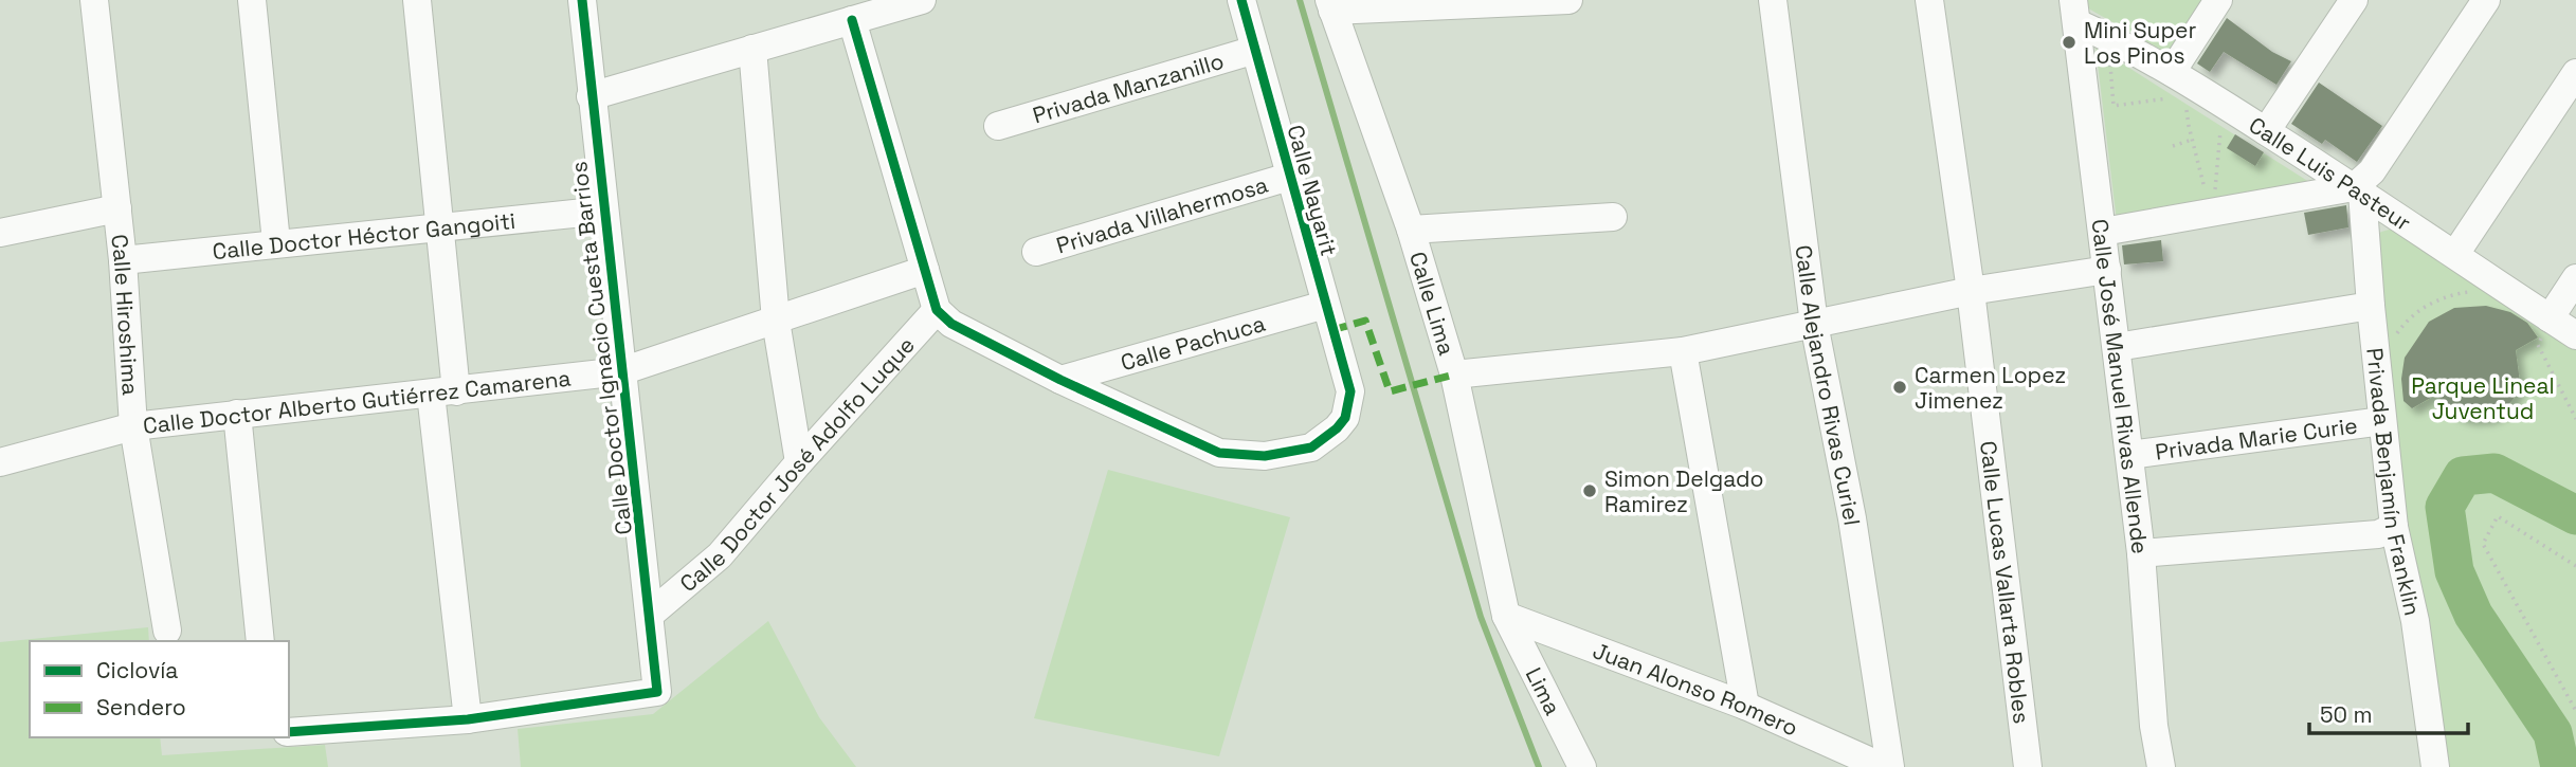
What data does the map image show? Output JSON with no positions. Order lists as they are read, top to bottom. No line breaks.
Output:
{"streets":{"street":["Privada Manzanillo","Calle Luis Pasteur","Calle Nayarit","Privada Villahermosa","Calle Doctor Héctor Gangoiti","Calle Lima","Calle Hiroshima","Calle Pachuca","Calle Doctor Ignacio Cuesta Barrios","Calle Alejandro Rivas Curiel","Calle José Manuel Rivas Allende","Calle Doctor Alberto Gutiérrez Camarena","Privada Marie Curie","Calle Doctor José Adolfo Luque","Privada Benjamín Franklin","Calle Lucas Vallarta Robles","Juan Alonso Romero","Lima"]},"crossings":[["Privada Manzanillo","Calle Nayarit"],["Calle Luis Pasteur","Calle José Manuel Rivas Allende"],["Calle Luis Pasteur","Privada Benjamín Franklin"],["Calle Nayarit","Privada Villahermosa"],["Calle Nayarit","Calle Pachuca"],["Calle Doctor Héctor Gangoiti","Calle Hiroshima"],["Calle Doctor Héctor Gangoiti","Calle Doctor Ignacio Cuesta Barrios"],["Calle Lima","Juan Alonso Romero"],["Calle Lima","Lima"],["Calle Hiroshima","Calle Doctor Alberto Gutiérrez Camarena"],["Calle Doctor Ignacio Cuesta Barrios","Calle Doctor Alberto Gutiérrez Camarena"],["Calle Doctor Ignacio Cuesta Barrios","Calle Doctor José Adolfo Luque"],["Calle José Manuel Rivas Allende","Privada Marie Curie"],["Privada Marie Curie","Privada Benjamín Franklin"],["Juan Alonso Romero","Lima"]],"parks":["Parque Lineal Juventud"],"places":["Mini Super Los Pinos","Carmen Lopez Jimenez","Simon Delgado Ramirez"],"legend":["Ciclovía","Sendero"],"scale_bar":"50 m"}
